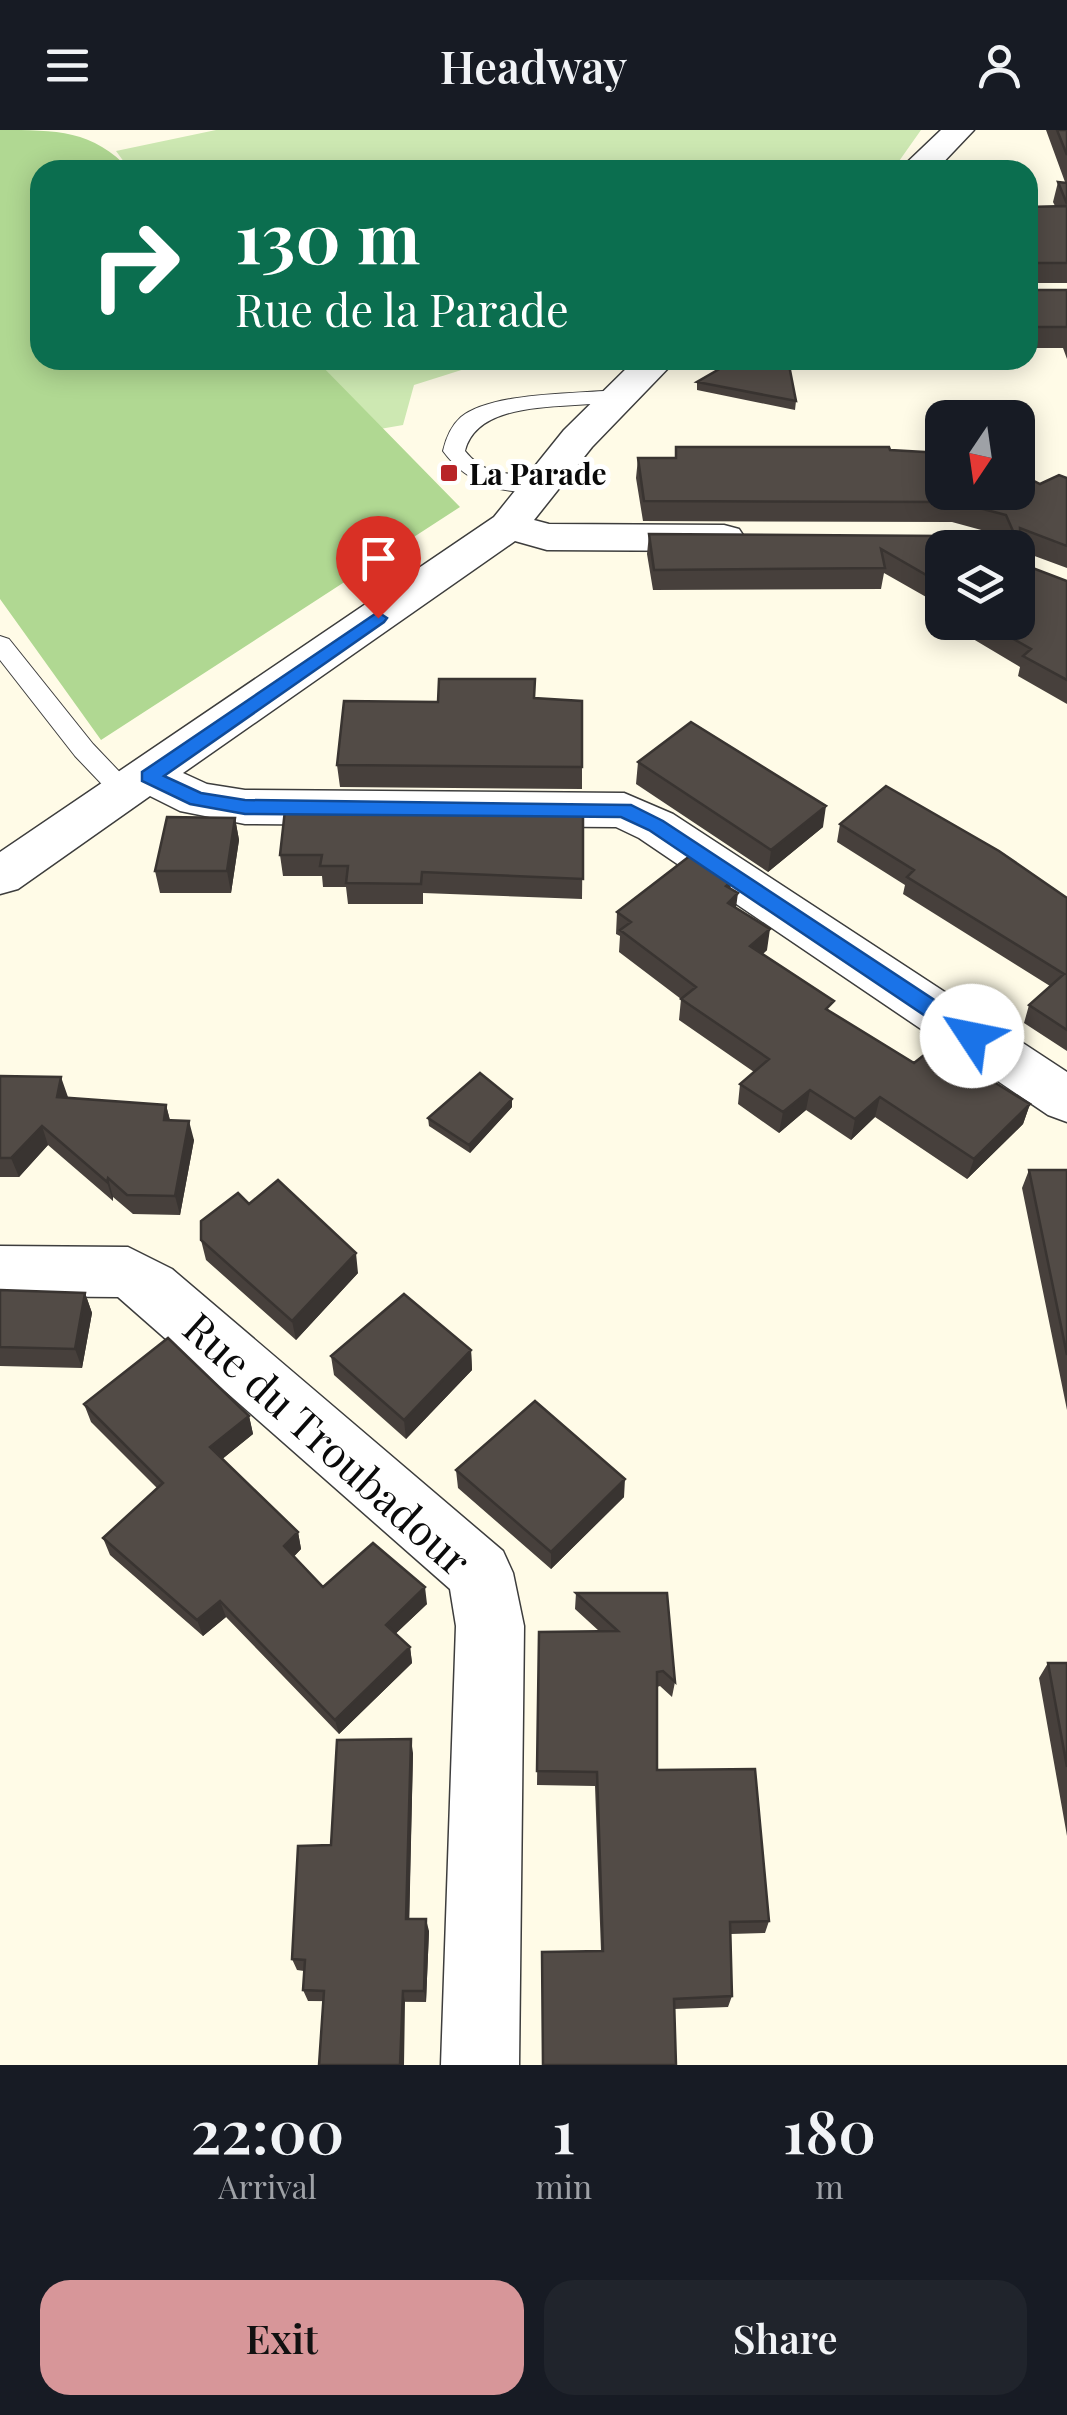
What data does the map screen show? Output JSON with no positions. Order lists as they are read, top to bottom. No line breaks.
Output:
{"streets":{"street":["Rue du Troubadour"]},"places":{"transit":["La Parade"]},"north":"bottom","page":{"header":"Headway","turn":["130 m","Rue de la Parade"],"eta":["22:00","Arrival","1","min","180","m"],"buttons":["Exit","Share"]}}
